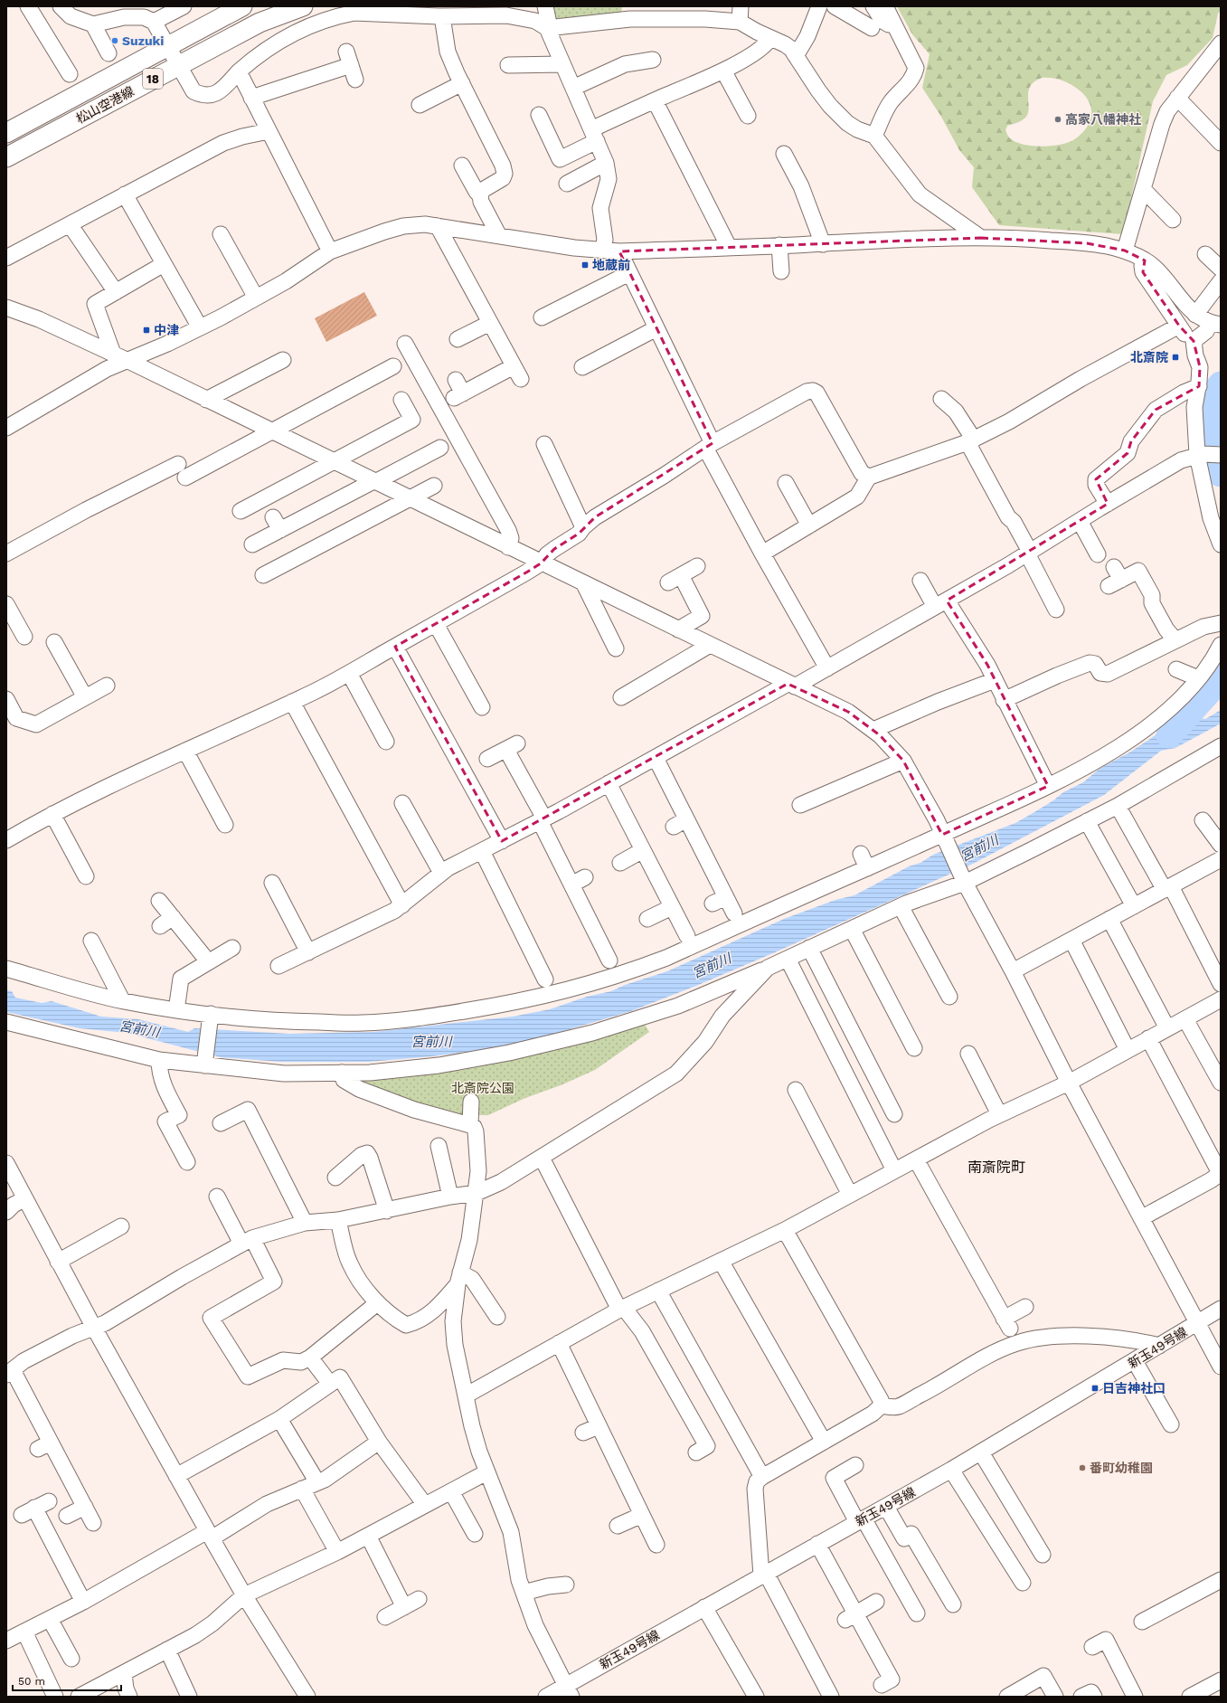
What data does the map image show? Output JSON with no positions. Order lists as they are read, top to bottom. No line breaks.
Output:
{"streets":{"main road":["18","松山空港線"],"street":["新玉49号線"]},"districts":["南斎院町"],"water":["宮前川"],"parks":["北斎院公園"],"places":{"other":["Suzuki","高家八幡神社","番町幼稚園"],"transit":["地蔵前","中津","北斎院","日吉神社口"]},"scale_bar":"50 m"}
